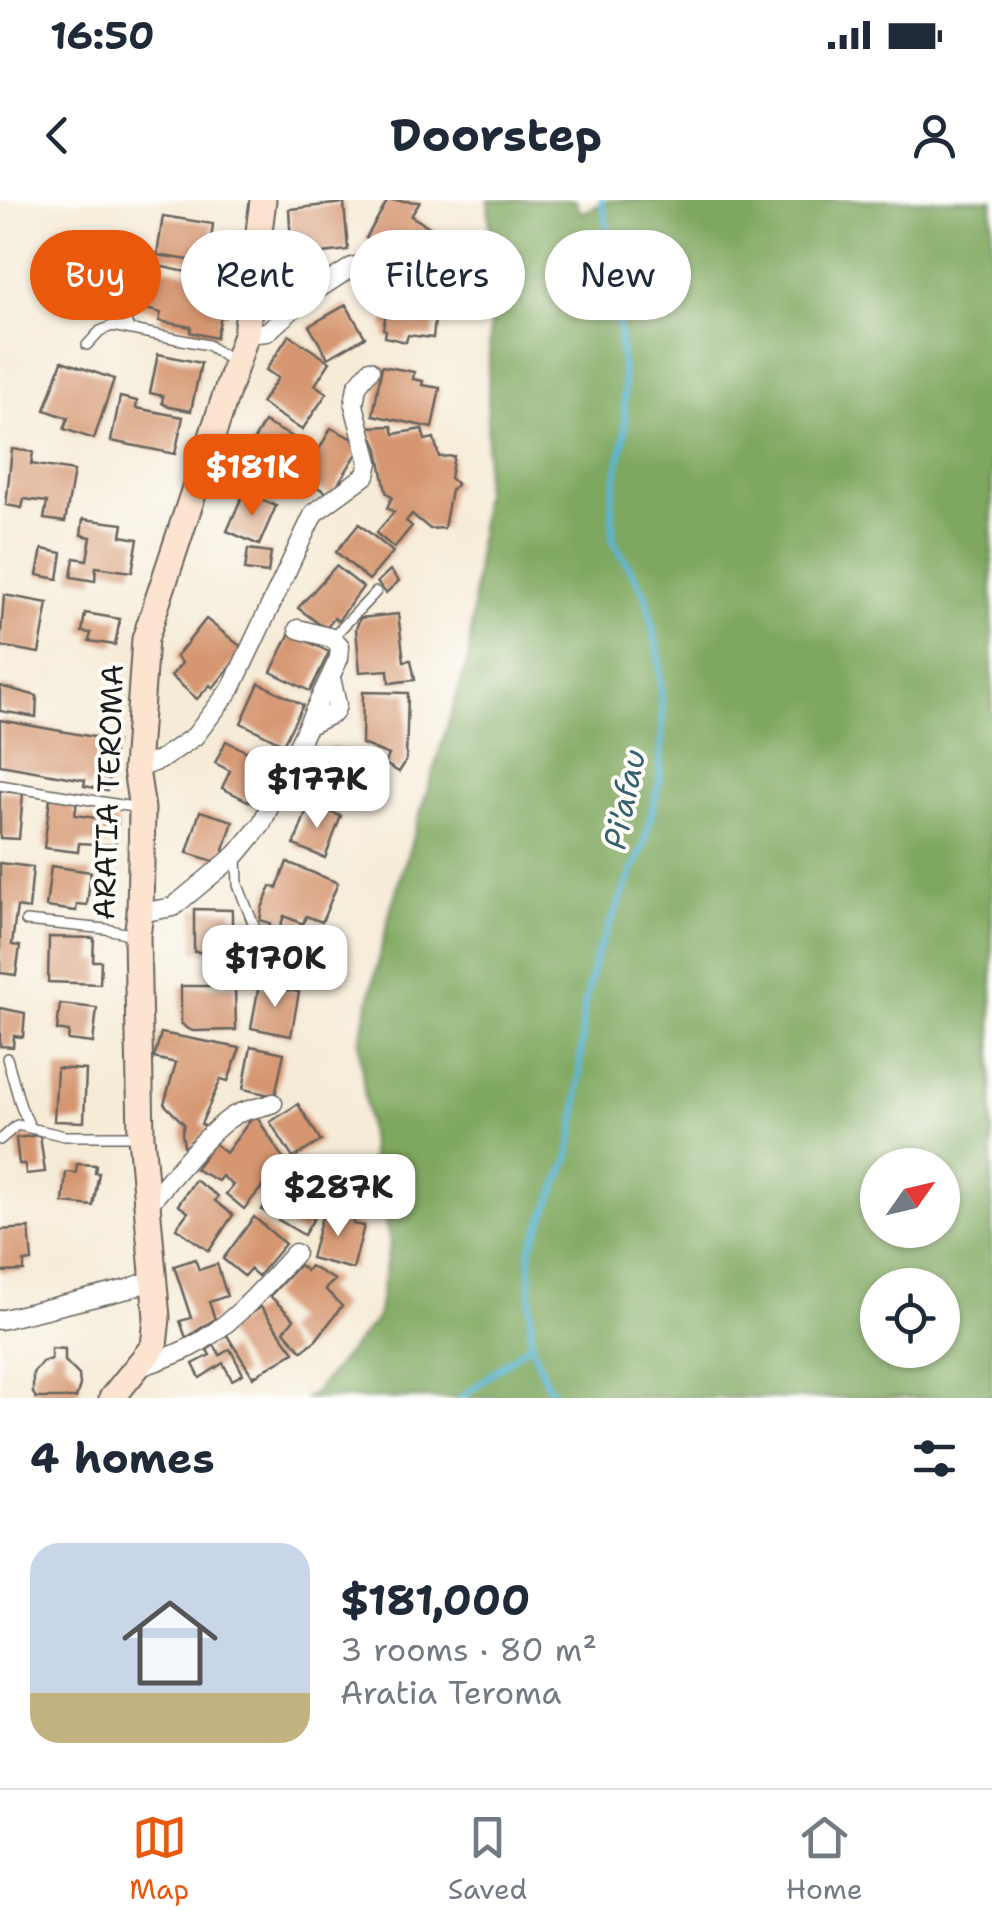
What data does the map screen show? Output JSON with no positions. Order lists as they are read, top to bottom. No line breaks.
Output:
{"streets":{"main road":["ARATIA TEROMA"]},"water":["Pi'afau"],"north":"top right","page":{"status":"16:50","header":"Doorstep","chip":["Buy","Rent","Filters","New"],"price":["$181K","$177K","$170K","$287K"],"heading":"4 homes","list":[{"name":"$181,000","note":"3 rooms · 80 m² · Aratia Teroma"}],"tabs":["Map","Saved","Home"]}}
